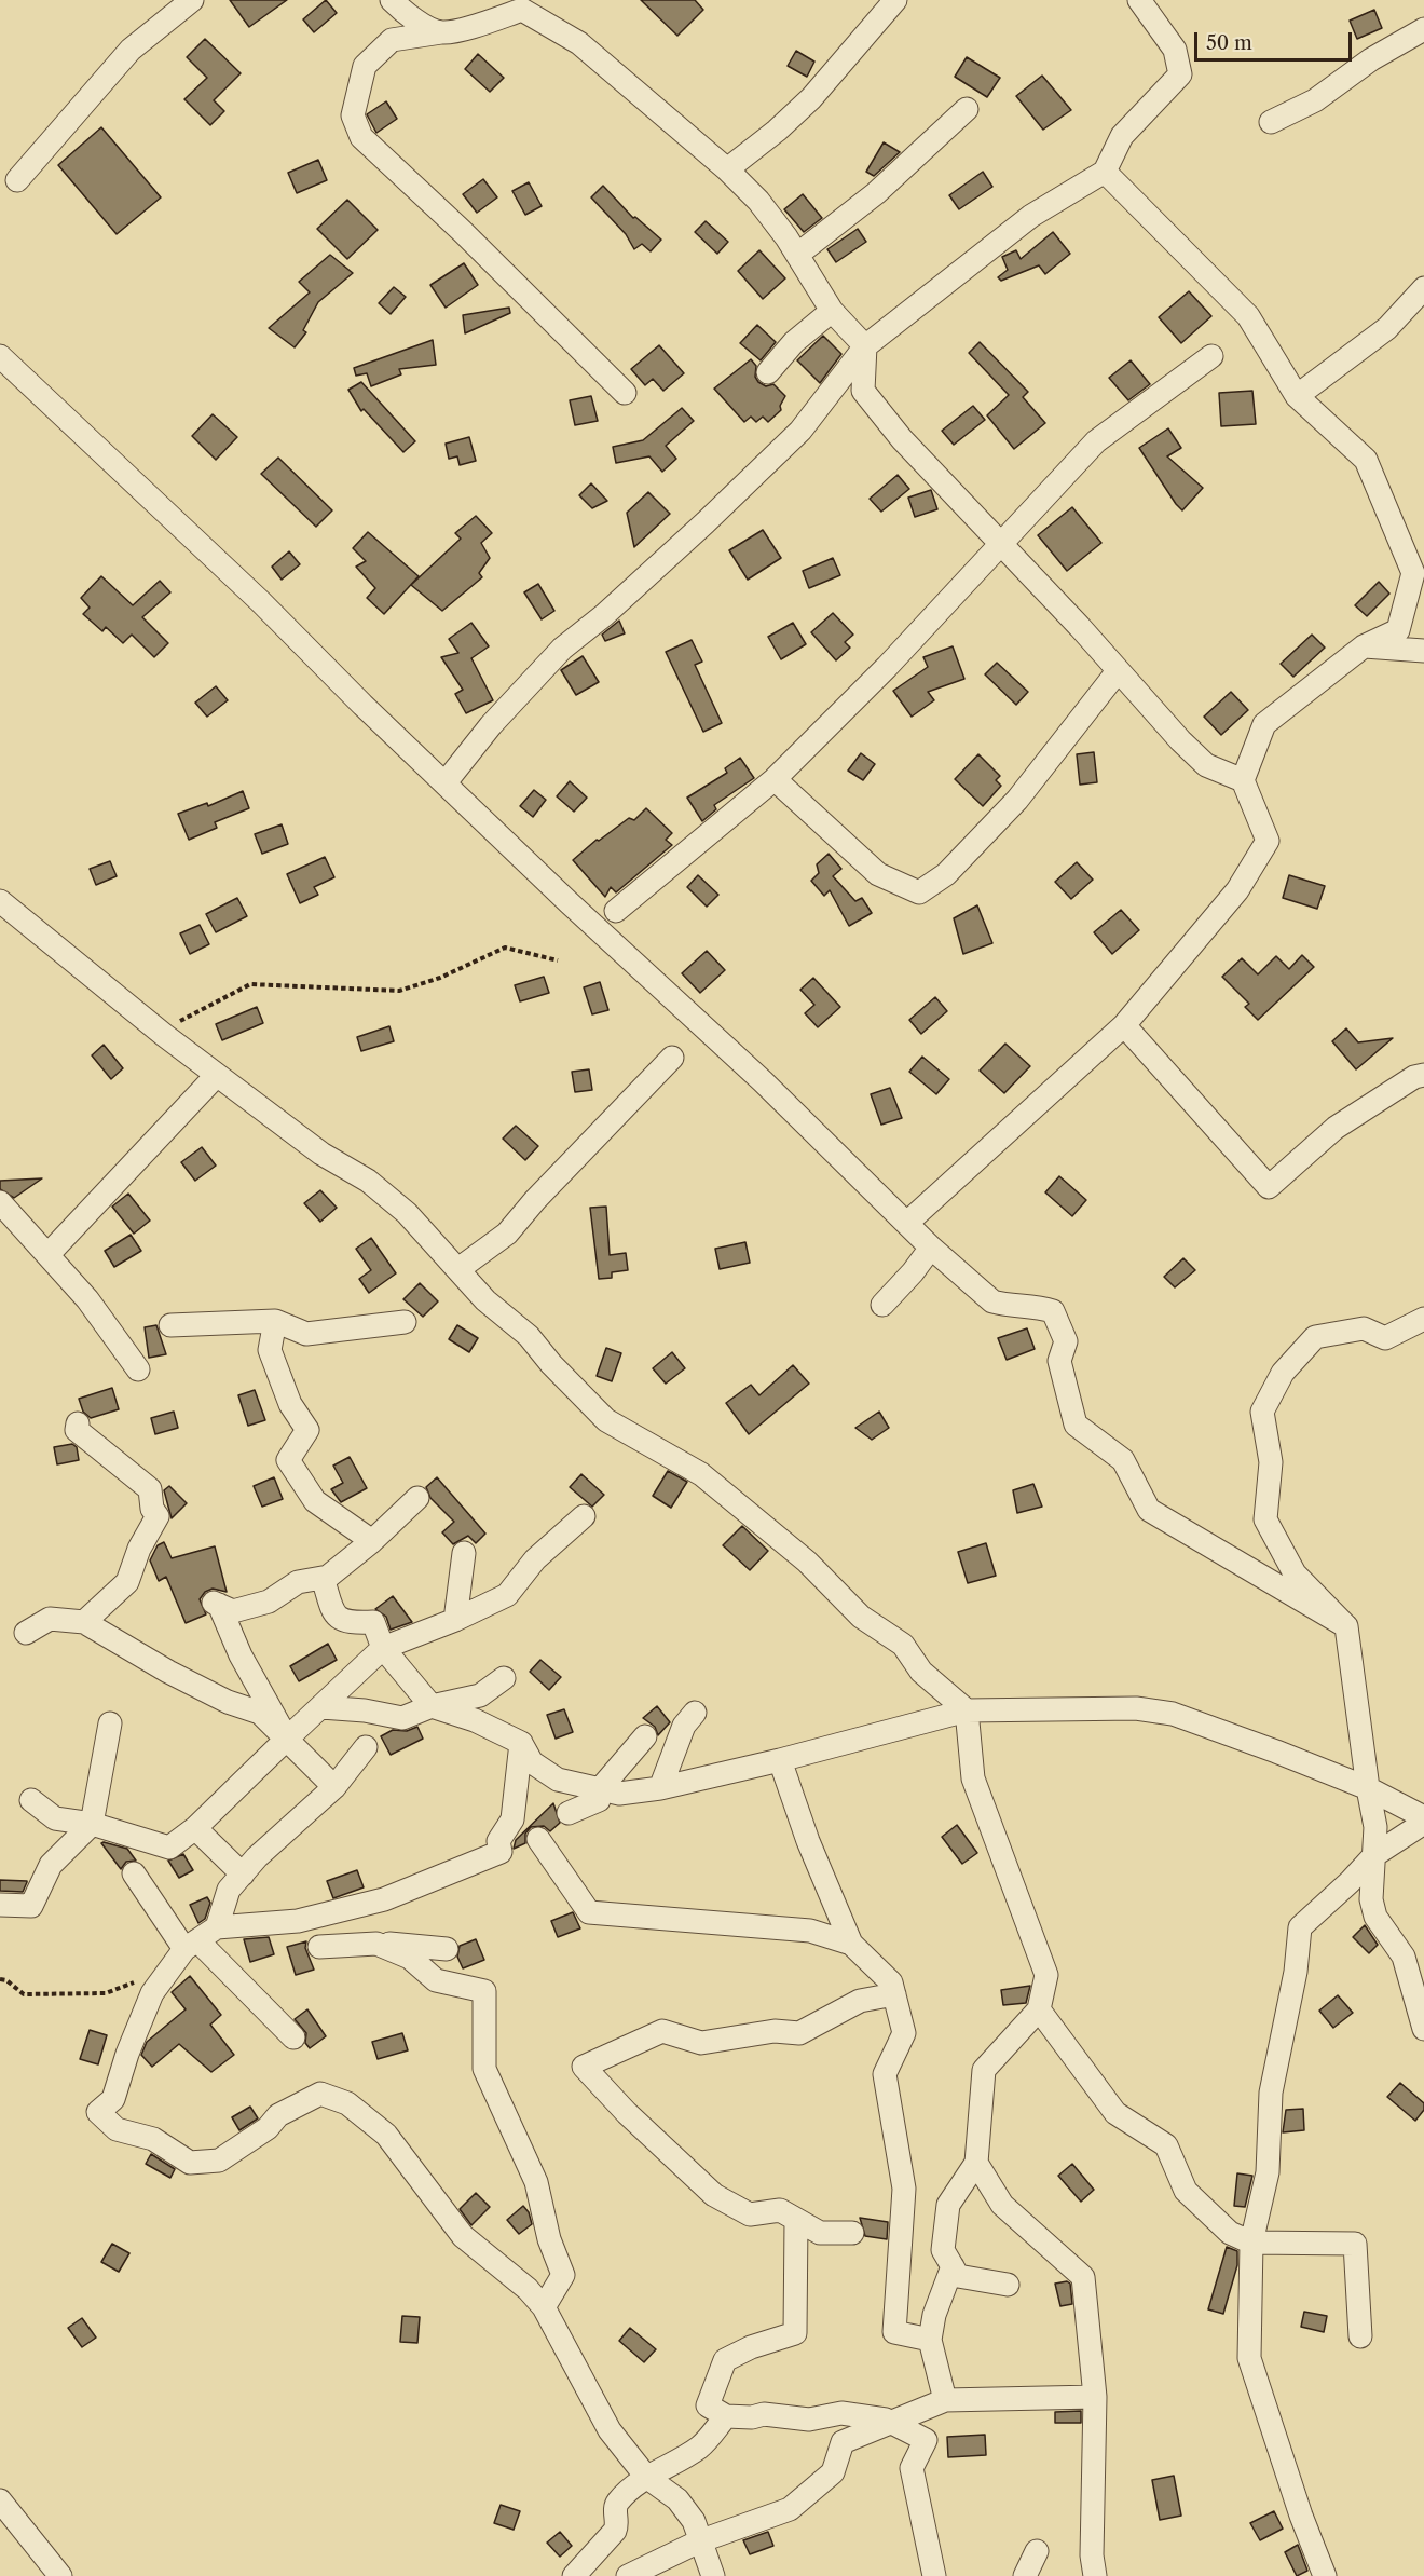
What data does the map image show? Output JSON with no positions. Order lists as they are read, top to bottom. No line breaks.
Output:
{"scale_bar":"50 m"}
